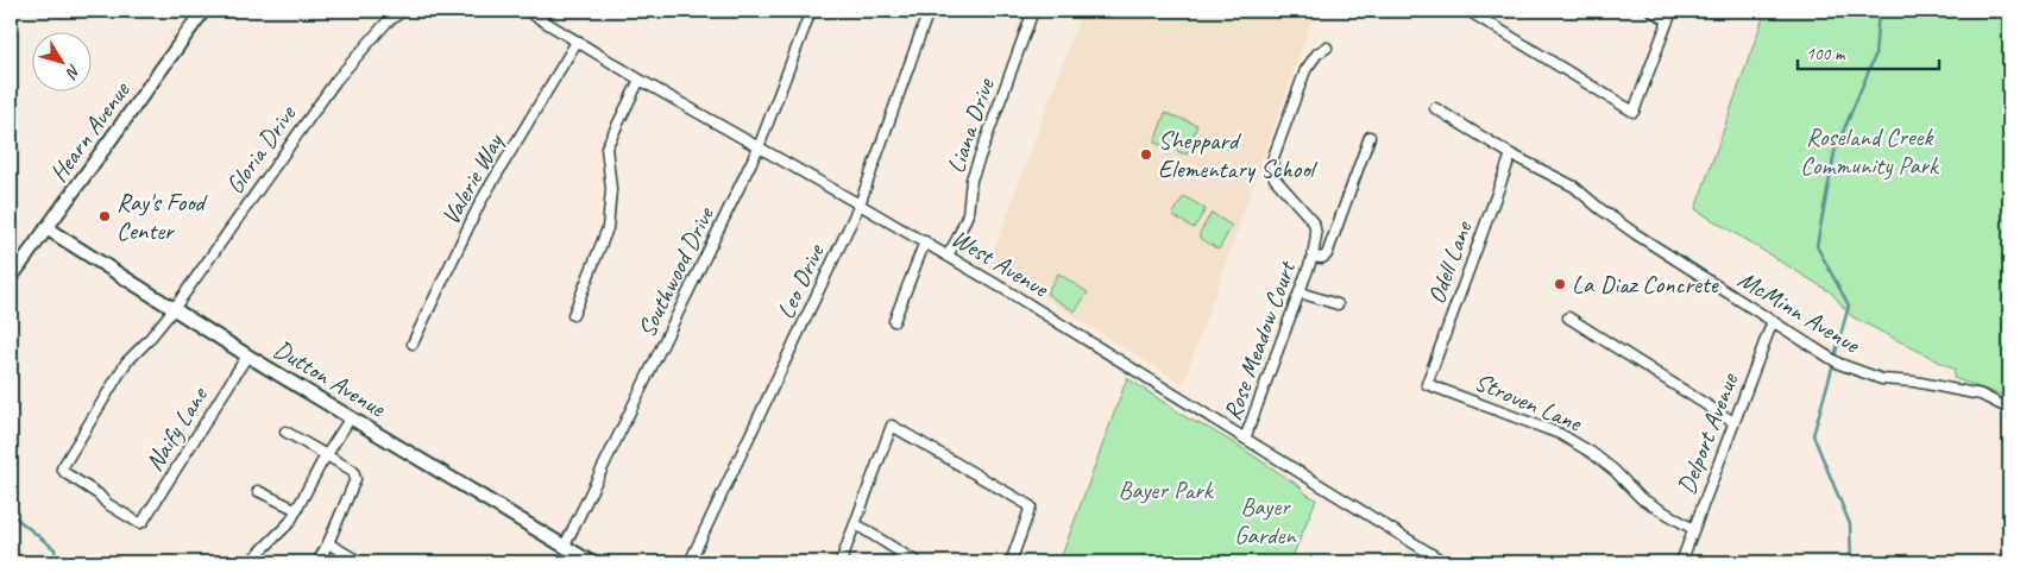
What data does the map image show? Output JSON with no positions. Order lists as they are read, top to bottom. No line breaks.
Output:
{"streets":{"main road":["Hearn Avenue","Dutton Avenue"],"street":["Liana Drive","Gloria Drive","Valerie Way","West Avenue","Odell Lane","Southwood Drive","Leo Drive","McMinn Avenue","Rose Meadow Court","Stroven Lane","Naify Lane","Delport Avenue"]},"crossings":[["Liana Drive","West Avenue"],["Hearn Avenue","Dutton Avenue"],["Gloria Drive","Dutton Avenue"],["Gloria Drive","Naify Lane"],["Valerie Way","West Avenue"],["West Avenue","Southwood Drive"],["West Avenue","Leo Drive"],["West Avenue","Rose Meadow Court"],["Odell Lane","McMinn Avenue"],["Odell Lane","Stroven Lane"],["Southwood Drive","Dutton Avenue"],["McMinn Avenue","Delport Avenue"],["Dutton Avenue","Naify Lane"],["Stroven Lane","Delport Avenue"]],"parks":["Roseland Creek Community Park","Bayer Park","Bayer Garden"],"places":["Sheppard Elementary School","Ray's Food Center","La Diaz Concrete"],"scale_bar":"100 m","north":"bottom right"}
